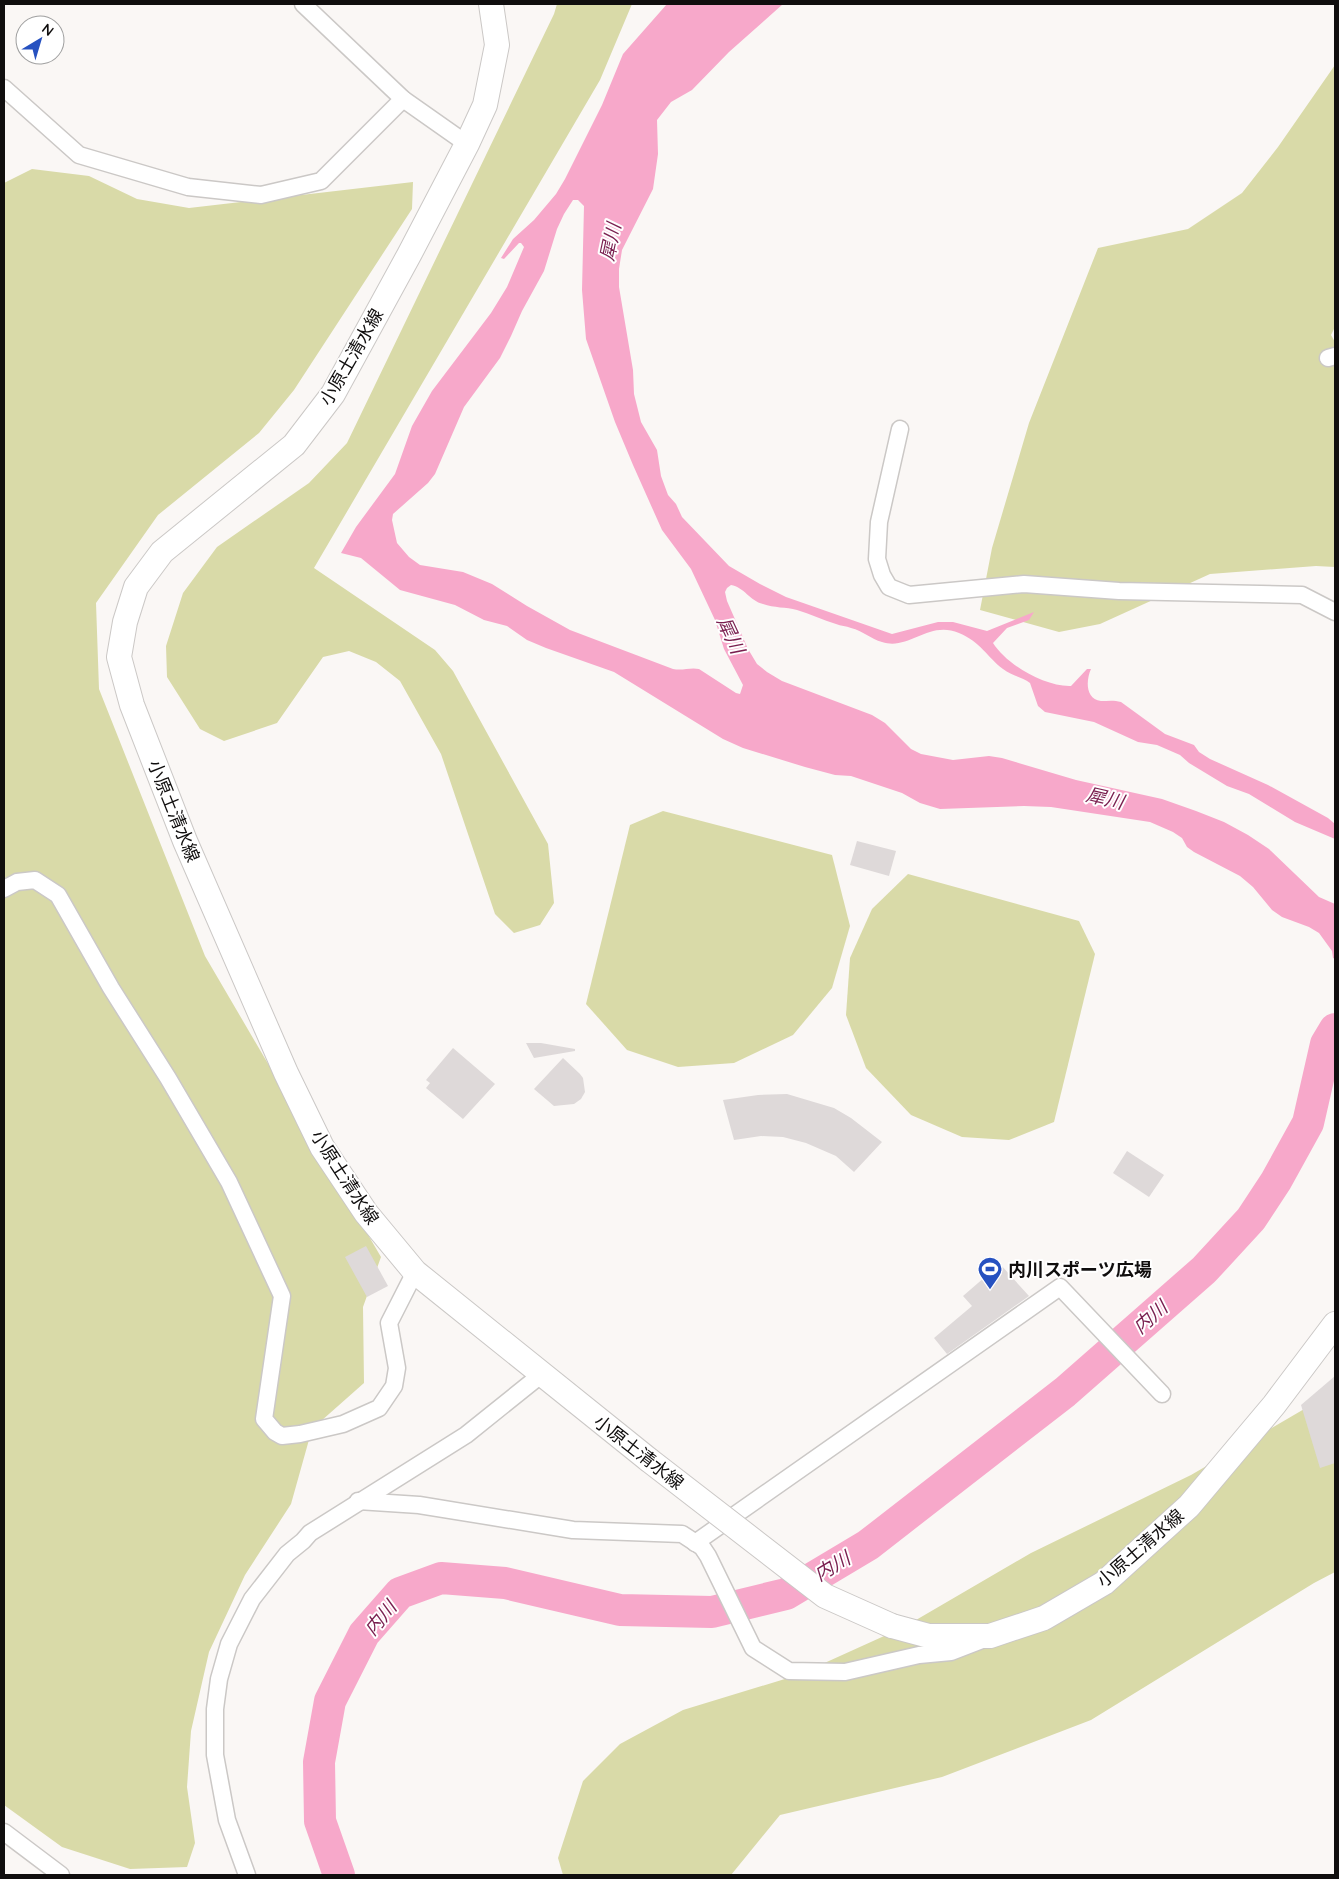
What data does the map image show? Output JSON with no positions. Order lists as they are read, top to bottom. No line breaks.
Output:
{"streets":{"main road":["小原土清水線"]},"water":["犀川","内川"],"places":{"sports":["内川スポーツ広場"]},"north":"top right"}
